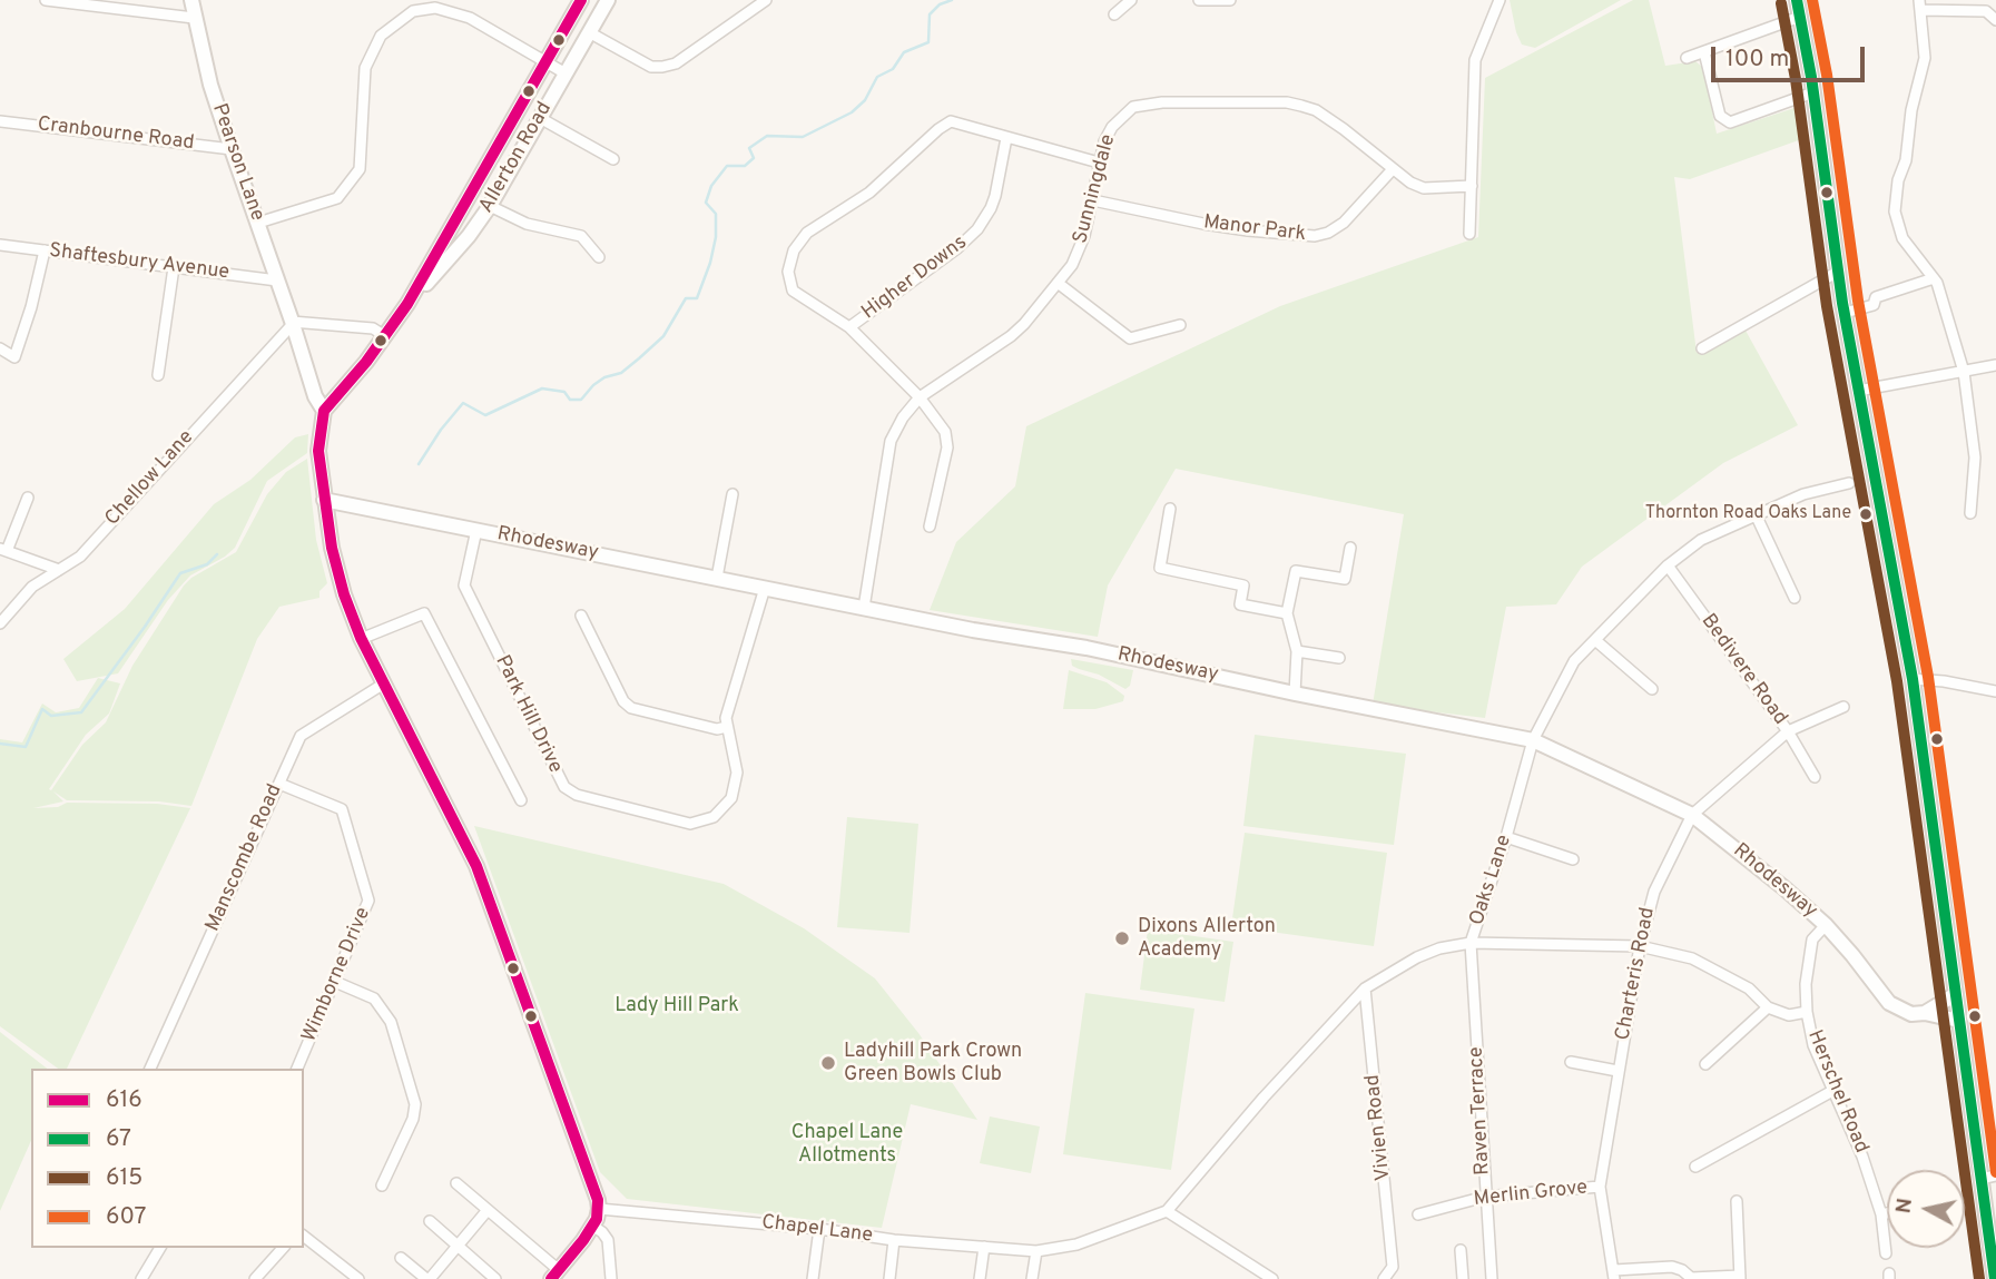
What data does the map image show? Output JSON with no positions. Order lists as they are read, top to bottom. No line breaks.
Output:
{"streets":{"street":["Cranbourne Road","Allerton Road","Pearson Lane","Sunningdale","Manor Park","Shaftesbury Avenue","Higher Downs","Chellow Lane","Rhodesway","Bedivere Road","Park Hill Drive","Manscombe Road","Oaks Lane","Charteris Road","Wimborne Drive","Herschel Road","Raven Terrace","Vivien Road","Merlin Grove","Chapel Lane"]},"crossings":[["Cranbourne Road","Pearson Lane"],["Allerton Road","Pearson Lane"],["Pearson Lane","Shaftesbury Avenue"],["Pearson Lane","Chellow Lane"],["Sunningdale","Manor Park"],["Sunningdale","Rhodesway"],["Rhodesway","Park Hill Drive"],["Rhodesway","Oaks Lane"],["Rhodesway","Charteris Road"],["Rhodesway","Herschel Road"],["Bedivere Road","Oaks Lane"],["Bedivere Road","Charteris Road"],["Manscombe Road","Wimborne Drive"],["Oaks Lane","Raven Terrace"],["Oaks Lane","Vivien Road"],["Oaks Lane","Chapel Lane"],["Charteris Road","Merlin Grove"],["Raven Terrace","Merlin Grove"]],"parks":["Lady Hill Park","Chapel Lane Allotments"],"places":["Thornton Road Oaks Lane","Dixons Allerton Academy","Ladyhill Park Crown Green Bowls Club"],"lines":["transit line 616","transit line 67","transit line 607","transit line 615"],"legend":["616","67","615","607"],"scale_bar":"100 m","north":"left"}
